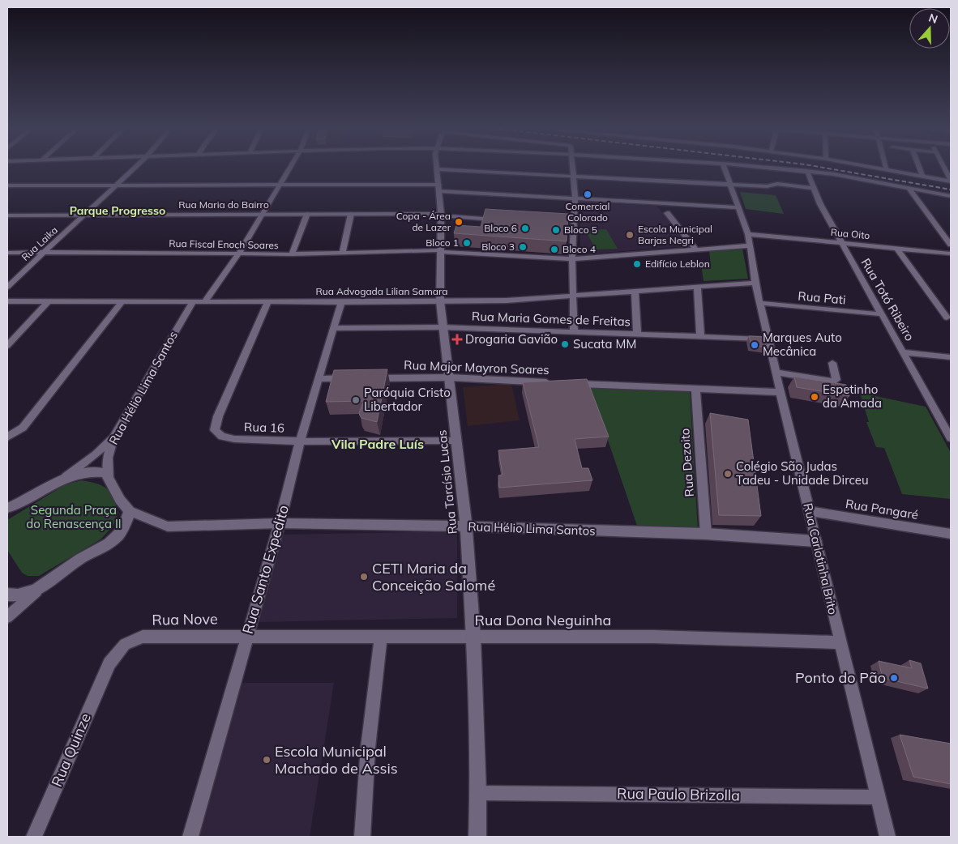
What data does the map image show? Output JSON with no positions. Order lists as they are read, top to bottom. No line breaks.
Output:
{"streets":{"street":["Rua Maria do Bairro","Rua Oito","Rua Laika","Rua Fiscal Enoch Soares","Rua Advogada Lilian Samara","Rua Pati","Rua Totó Ribeiro","Rua Maria Gomes de Freitas","Rua Major Mayron Soares","Rua Hélio Lima Santos","Rua 16","Rua Dezoito","Rua Tarcísio Lucas","Rua Pangaré","Rua Carlotinha Brito","Rua Santo Expedito","Rua Nove","Rua Dona Neguinha","Rua Quinze","Rua Paulo Brizolla"]},"crossings":[["Rua Maria do Bairro","Rua Laika"],["Rua Maria do Bairro","Rua Tarcísio Lucas"],["Rua Oito","Rua Totó Ribeiro"],["Rua Oito","Rua Carlotinha Brito"],["Rua Laika","Rua Fiscal Enoch Soares"],["Rua Fiscal Enoch Soares","Rua Tarcísio Lucas"],["Rua Fiscal Enoch Soares","Rua Carlotinha Brito"],["Rua Advogada Lilian Samara","Rua Hélio Lima Santos"],["Rua Advogada Lilian Samara","Rua 16"],["Rua Advogada Lilian Samara","Rua Tarcísio Lucas"],["Rua Advogada Lilian Samara","Rua Carlotinha Brito"],["Rua Advogada Lilian Samara","Rua Santo Expedito"],["Rua Pati","Rua Totó Ribeiro"],["Rua Pati","Rua Carlotinha Brito"],["Rua Maria Gomes de Freitas","Rua Tarcísio Lucas"],["Rua Maria Gomes de Freitas","Rua Carlotinha Brito"],["Rua Maria Gomes de Freitas","Rua Santo Expedito"],["Rua Major Mayron Soares","Rua Tarcísio Lucas"],["Rua Hélio Lima Santos","Rua Dezoito"],["Rua Hélio Lima Santos","Rua Tarcísio Lucas"],["Rua Hélio Lima Santos","Rua Carlotinha Brito"],["Rua Hélio Lima Santos","Rua Santo Expedito"],["Rua 16","Rua Tarcísio Lucas"],["Rua 16","Rua Santo Expedito"],["Rua Tarcísio Lucas","Rua Dona Neguinha"],["Rua Tarcísio Lucas","Rua Paulo Brizolla"],["Rua Pangaré","Rua Carlotinha Brito"],["Rua Carlotinha Brito","Rua Dona Neguinha"],["Rua Carlotinha Brito","Rua Paulo Brizolla"],["Rua Santo Expedito","Rua Nove"],["Rua Santo Expedito","Rua Dona Neguinha"],["Rua Nove","Rua Dona Neguinha"],["Rua Nove","Rua Quinze"]],"districts":["Parque Progresso","Vila Padre Luís"],"parks":["Segunda Praça do Renascença II"],"places":{"other":["Comercial Colorado","Copa - Área de Lazer","Bloco 6","Bloco 5","Escola Municipal Barjas Negri","Bloco 1","Bloco 3","Bloco 4","Edifício Leblon","Sucata MM","Marques Auto Mecânica","Espetinho da Amada","Paróquia Cristo Libertador","Colégio São Judas Tadeu - Unidade Dirceu","CETI Maria da Conceição Salomé","Ponto do Pão","Escola Municipal Machado de Assis"],"health":["Drogaria Gavião"]},"north":"top"}
